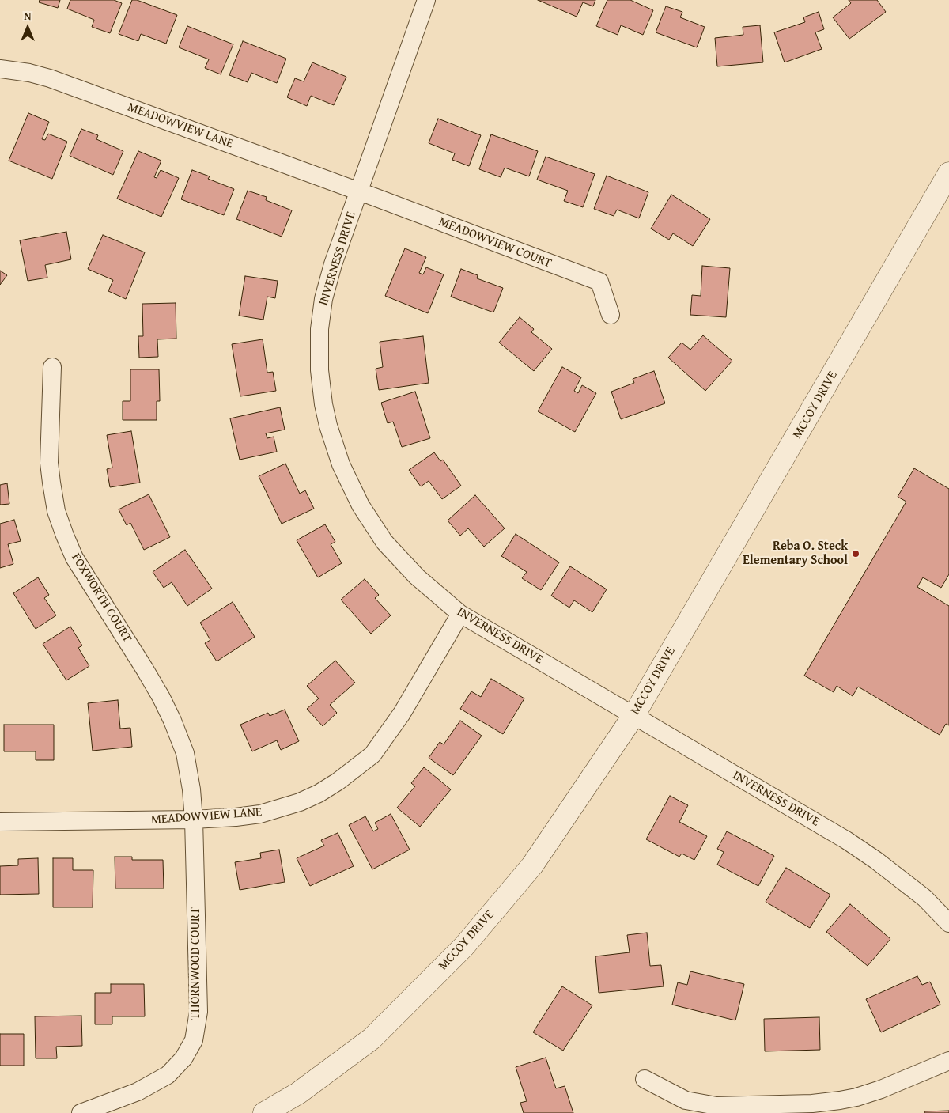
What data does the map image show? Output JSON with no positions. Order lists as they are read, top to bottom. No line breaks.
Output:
{"streets":{"street":["MEADOWVIEW LANE","MEADOWVIEW COURT","INVERNESS DRIVE","MCCOY DRIVE","FOXWORTH COURT","THORNWOOD COURT"]},"crossings":[["MEADOWVIEW LANE","MEADOWVIEW COURT"],["MEADOWVIEW LANE","INVERNESS DRIVE"],["MEADOWVIEW LANE","FOXWORTH COURT"],["MEADOWVIEW LANE","THORNWOOD COURT"],["MEADOWVIEW COURT","INVERNESS DRIVE"],["INVERNESS DRIVE","MCCOY DRIVE"],["FOXWORTH COURT","THORNWOOD COURT"]],"places":["Reba O. Steck Elementary School"],"north":"top"}
